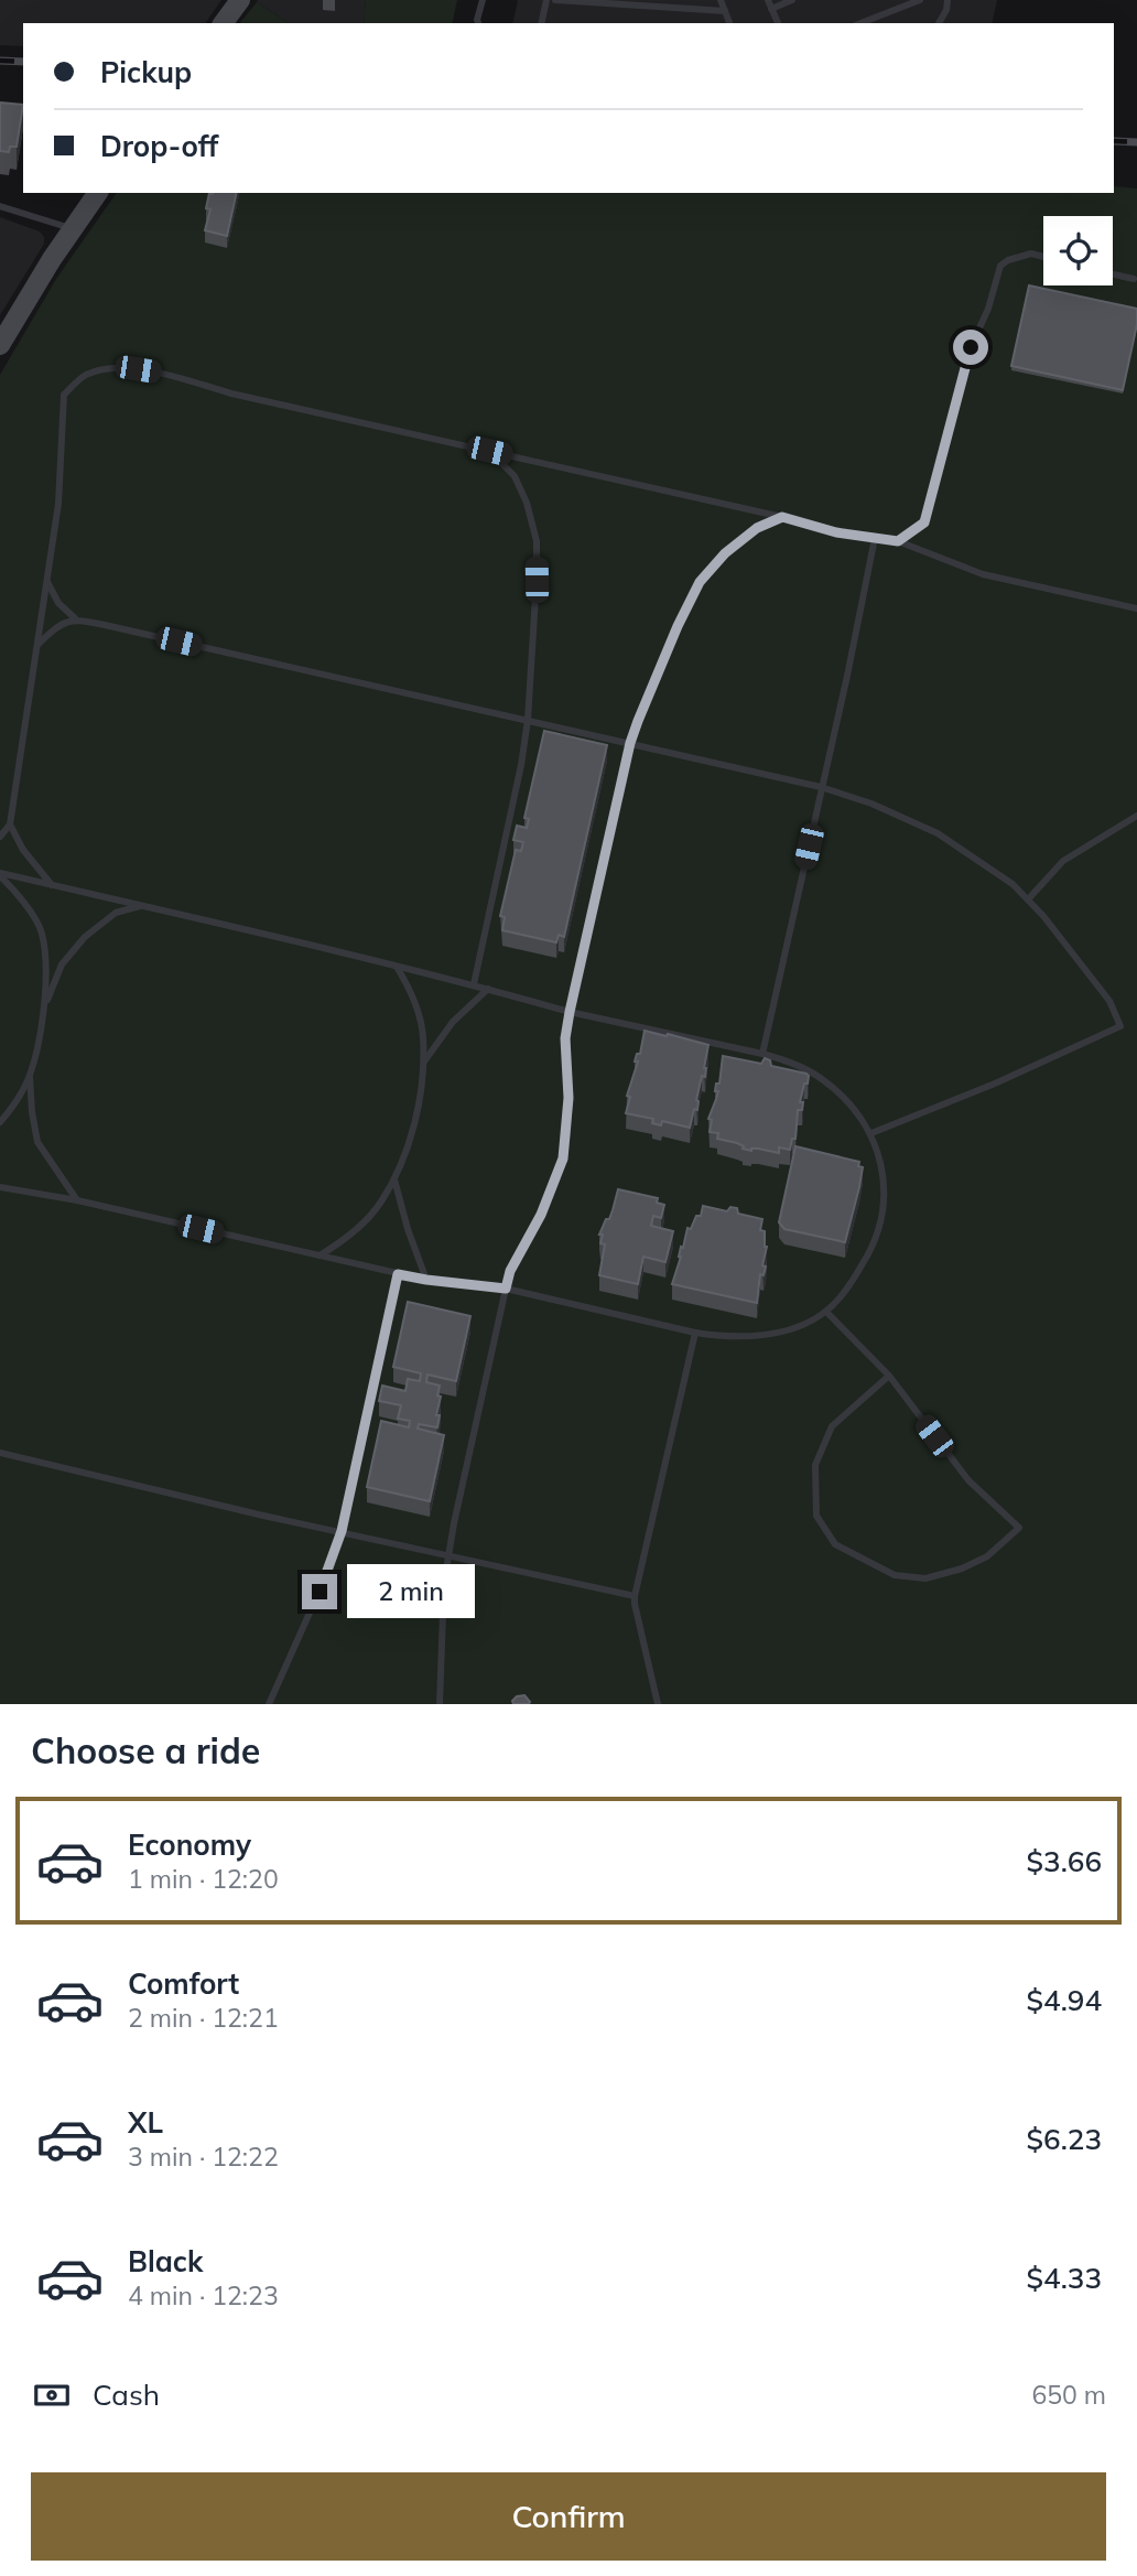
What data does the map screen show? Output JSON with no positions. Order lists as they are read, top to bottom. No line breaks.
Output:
{"page":{"banner":["Pickup","Drop-off"],"bubble":"2 min","heading":"Choose a ride","list":[{"name":"Economy","note":"1 min · 12:20","value":"$3.66"},{"name":"Comfort","note":"2 min · 12:21","value":"$4.94"},{"name":"XL","note":"3 min · 12:22","value":"$6.23"},{"name":"Black","note":"4 min · 12:23","value":"$4.33"}],"pay":["Cash","650 m"],"buttons":"Confirm"}}
